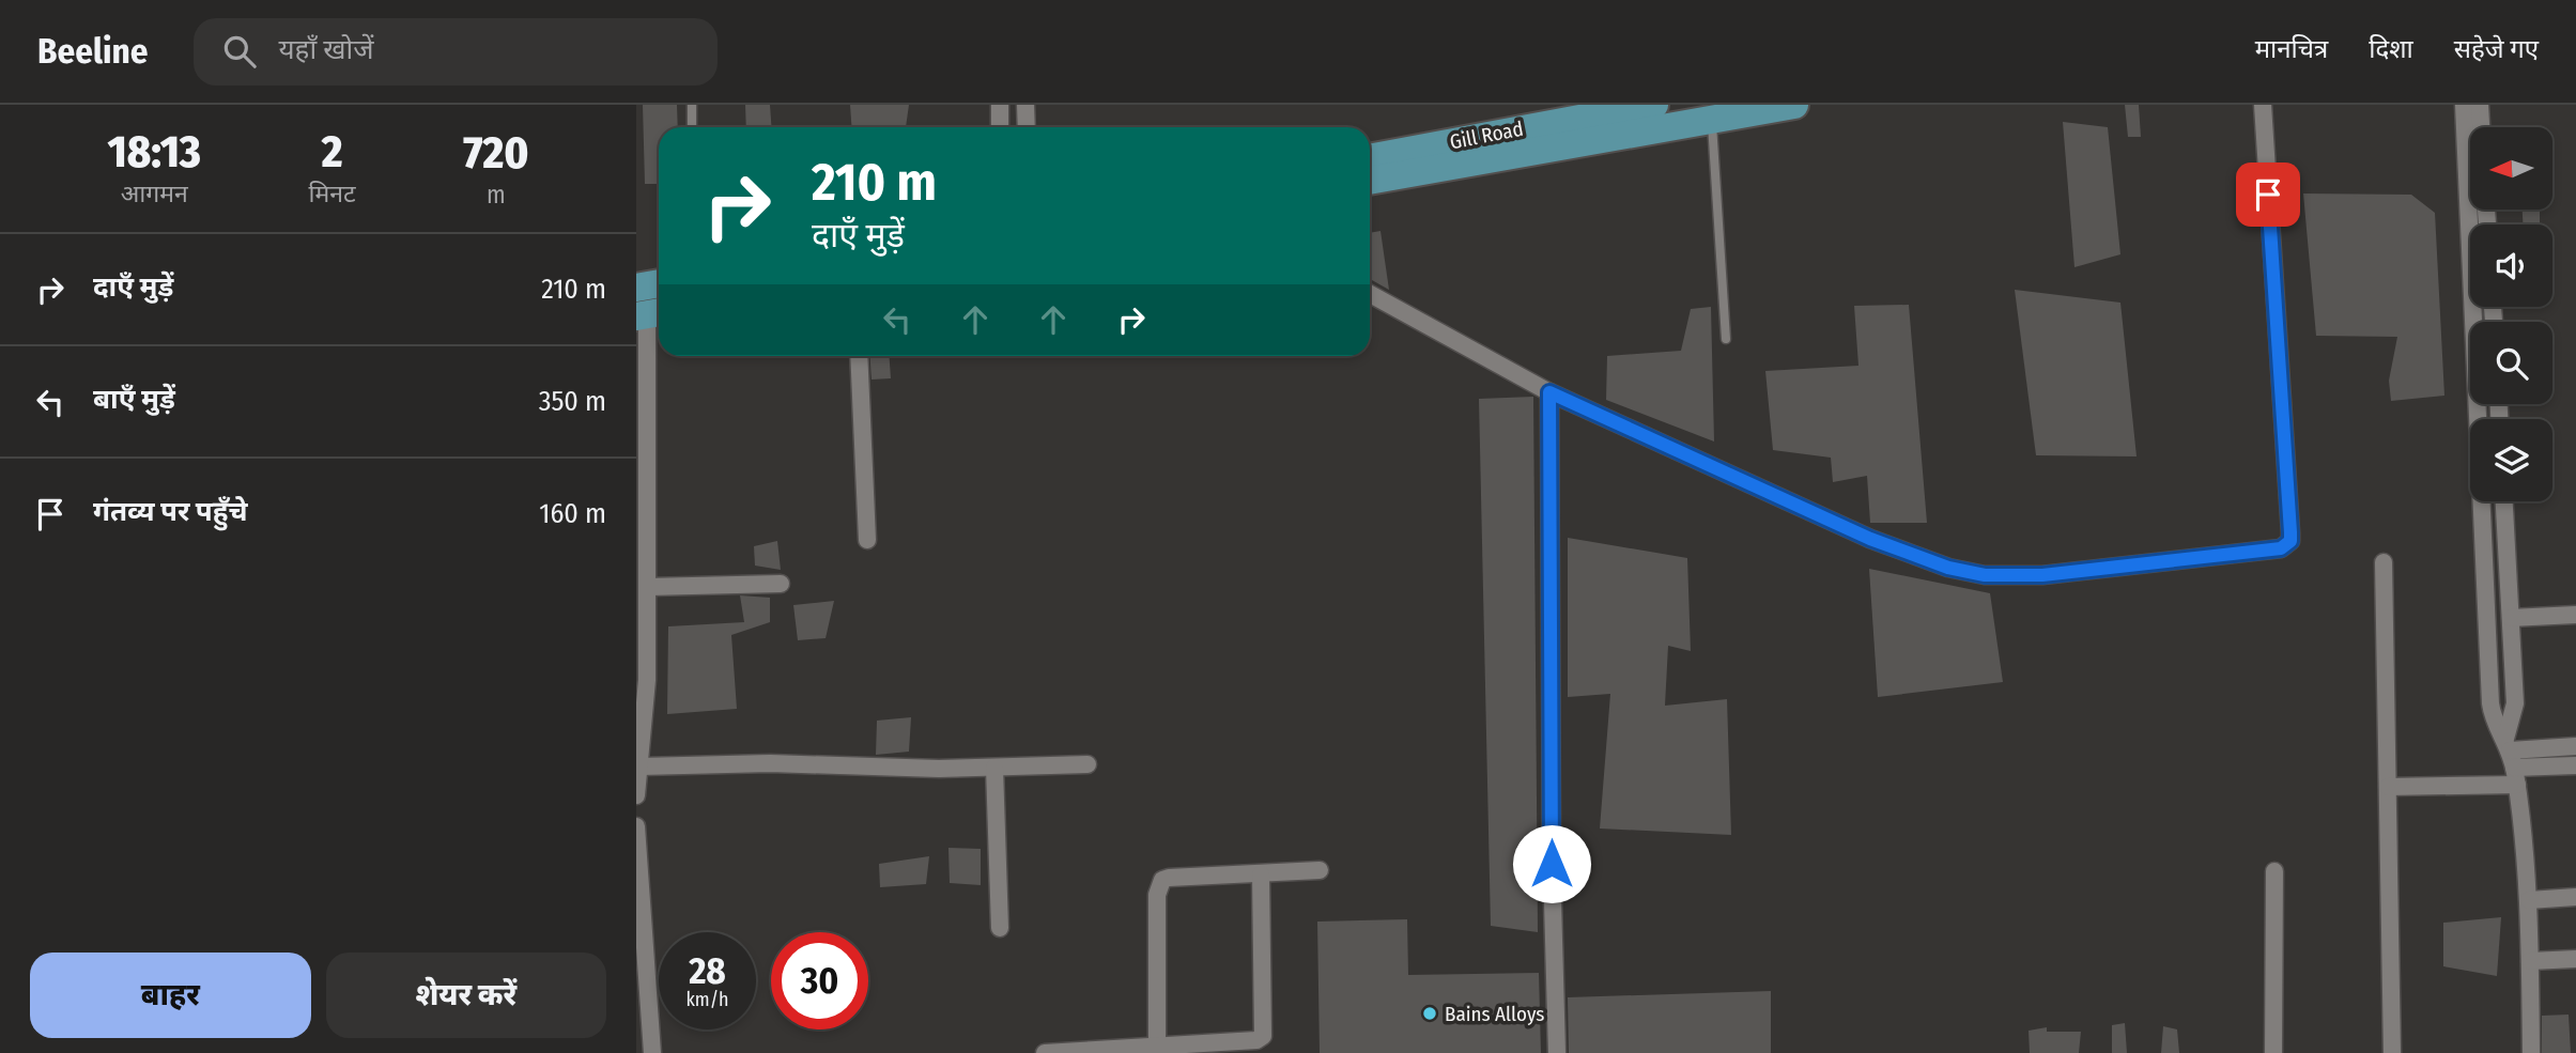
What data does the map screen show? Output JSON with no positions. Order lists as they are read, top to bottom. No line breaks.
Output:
{"streets":{"main road":["Gill Road"]},"places":["Bains Alloys"],"north":"left","page":{"header":"Beeline","search":"यहाँ खोजें","nav":["मानचित्र","दिशा","सहेजे गए"],"eta":["18:13","आगमन","2","मिनट","720","m"],"turn":["210 m","दाएँ मुड़ें"],"list":[{"name":"दाएँ मुड़ें","value":"210 m"},{"name":"बाएँ मुड़ें","value":"350 m"},{"name":"गंतव्य पर पहुँचे","value":"160 m"}],"speed":"28 km/h","limit":"30","buttons":["बाहर","शेयर करें"]}}
